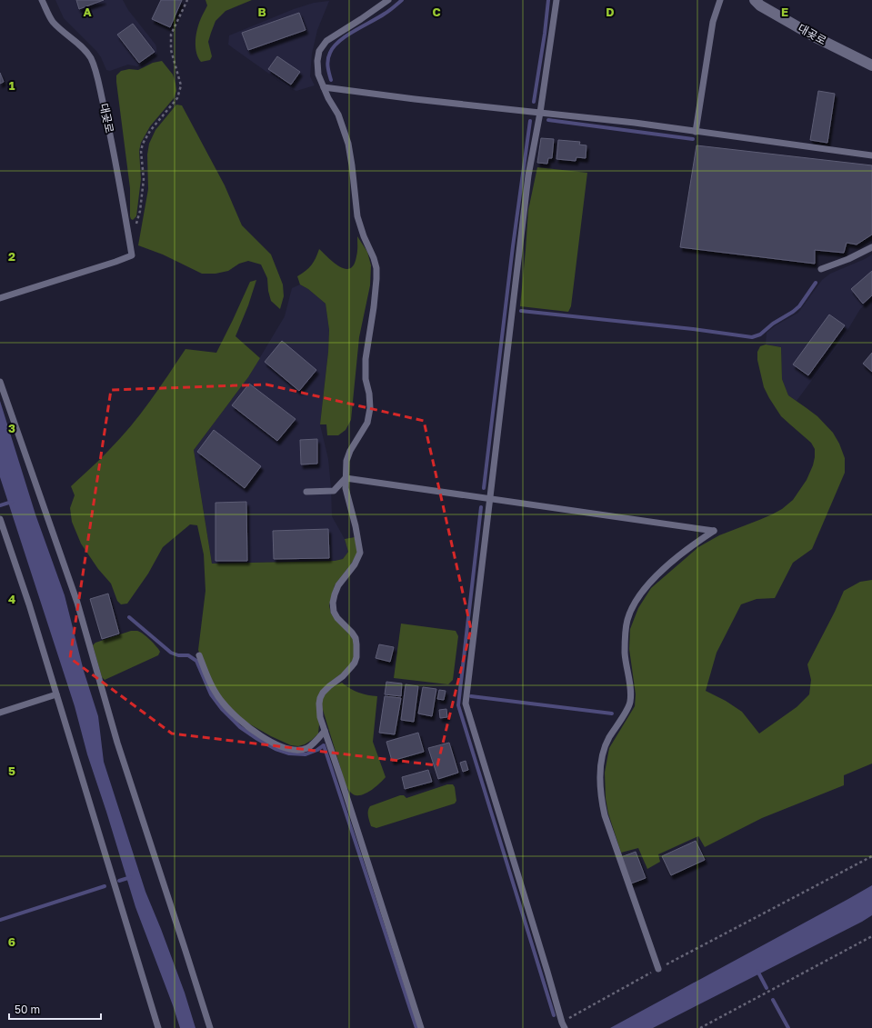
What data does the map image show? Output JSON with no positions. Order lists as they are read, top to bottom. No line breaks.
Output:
{"streets":{"street":["대곶로"]},"scale_bar":"50 m","grid":{"columns":["A","B","C","D","E"],"rows":["1","2","3","4","5","6"]}}
